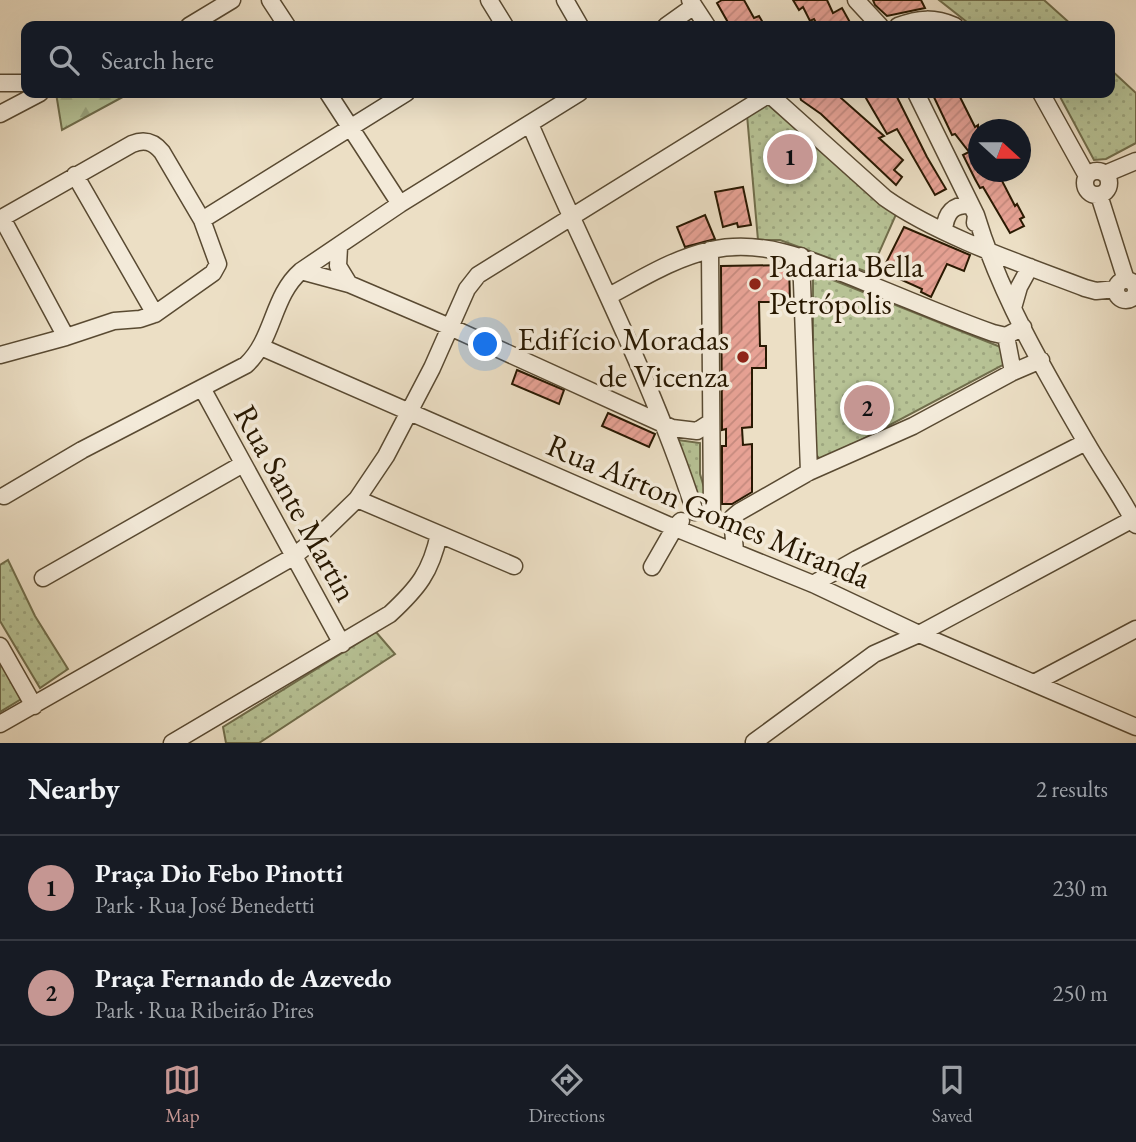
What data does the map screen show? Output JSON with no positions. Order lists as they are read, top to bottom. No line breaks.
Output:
{"streets":{"street":["Rua Sante Martin","Rua Aírton Gomes Miranda"]},"places":["Padaria Bella Petrópolis","Edifício Moradas de Vicenza"],"north":"right","page":{"search":"Search here","pins":["1","2"],"heading":["Nearby","2 results"],"list":[{"mark":"1","name":"Praça Dio Febo Pinotti","note":"Park · Rua José Benedetti","value":"230 m"},{"mark":"2","name":"Praça Fernando de Azevedo","note":"Park · Rua Ribeirão Pires","value":"250 m"}],"nav":["Map","Directions","Saved"]}}
